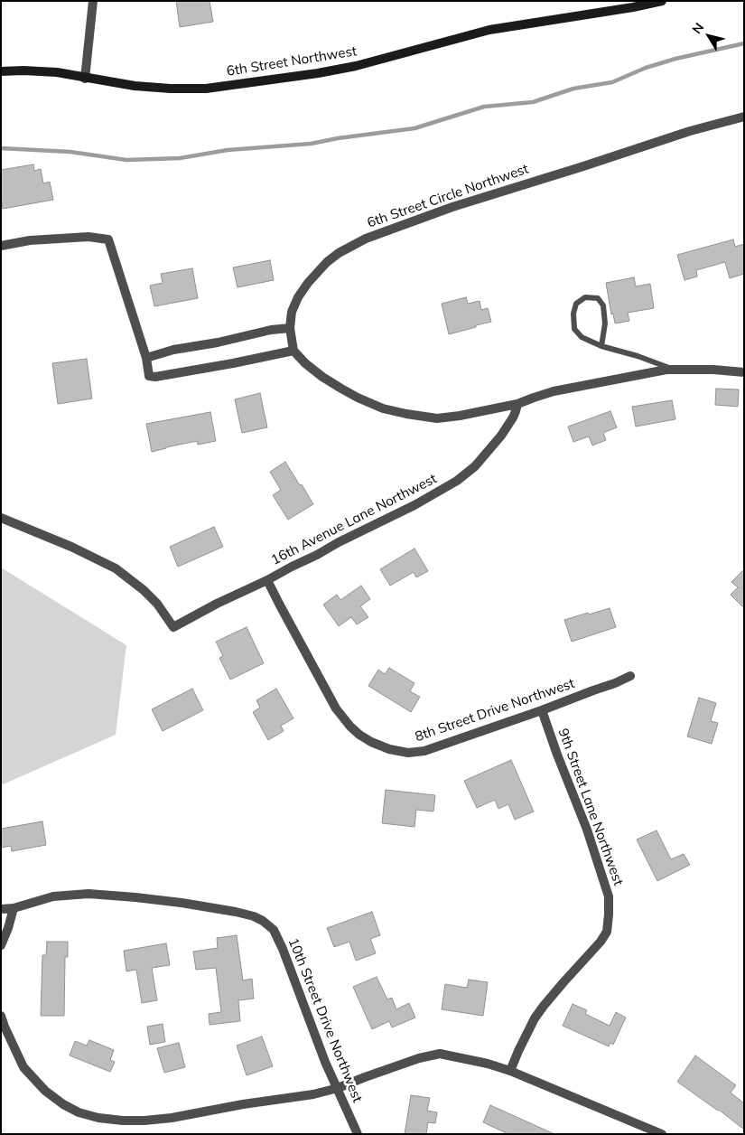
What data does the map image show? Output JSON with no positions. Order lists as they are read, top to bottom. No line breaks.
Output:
{"streets":{"street":["6th Street Northwest","6th Street Circle Northwest","16th Avenue Lane Northwest","8th Street Drive Northwest","9th Street Lane Northwest","10th Street Drive Northwest"]},"crossings":[["16th Avenue Lane Northwest","8th Street Drive Northwest"],["8th Street Drive Northwest","9th Street Lane Northwest"]],"north":"top left"}
